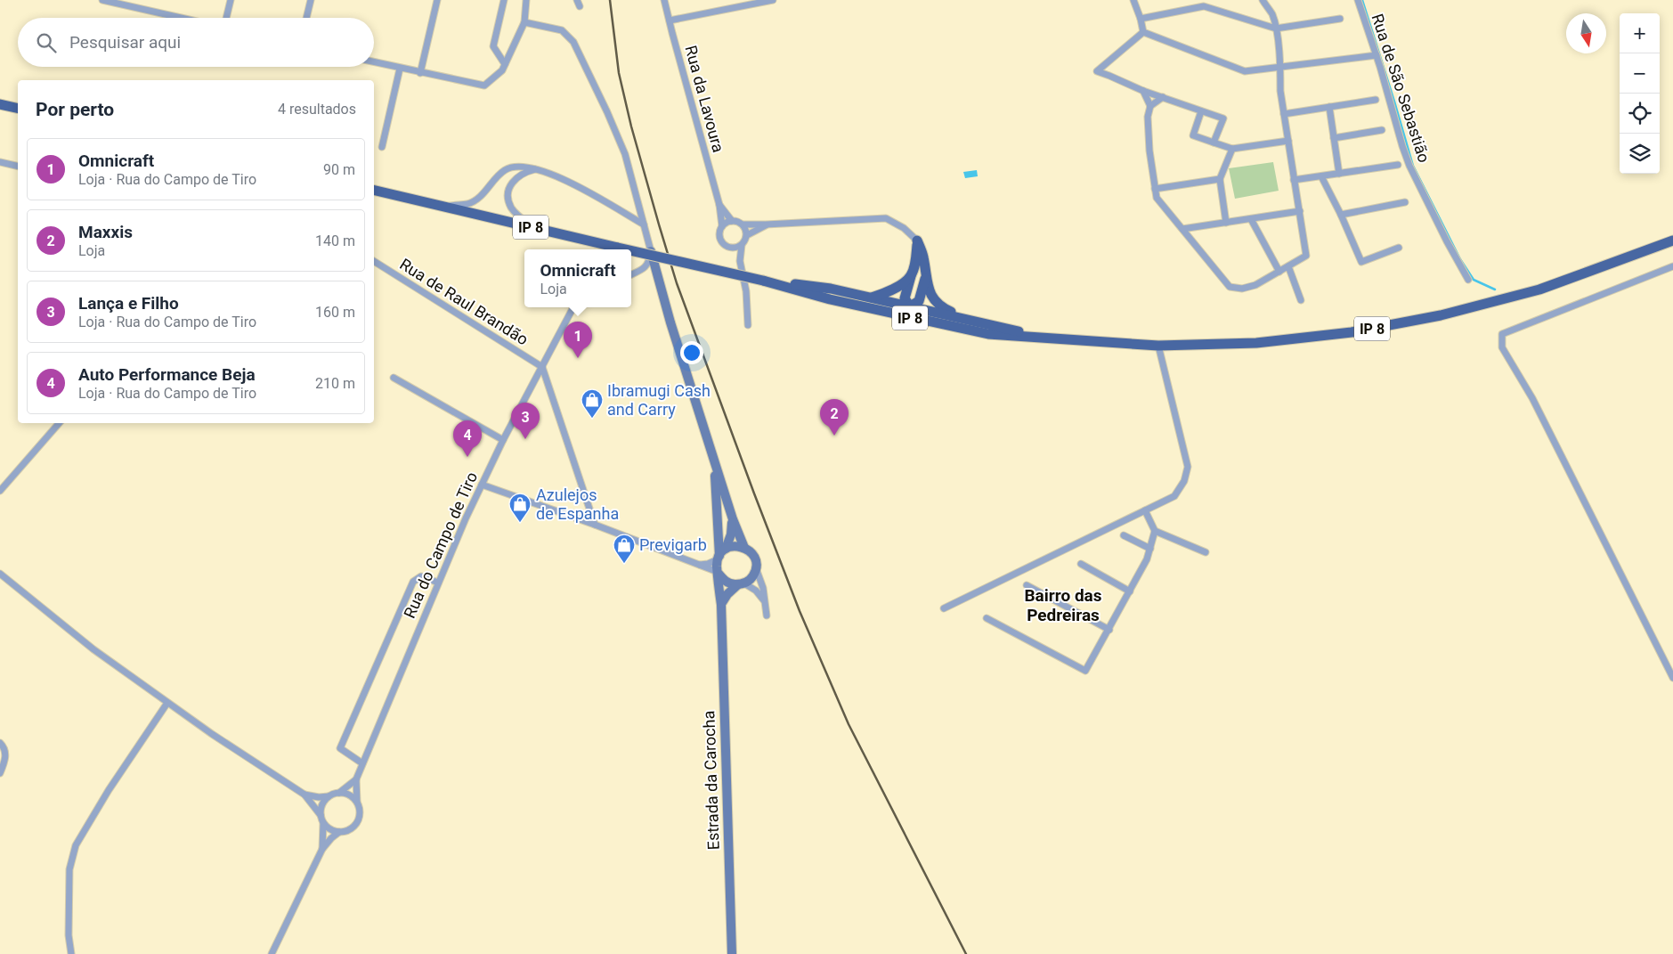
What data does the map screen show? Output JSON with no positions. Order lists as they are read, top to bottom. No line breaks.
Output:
{"streets":{"main road":["IP 8"],"street":["Rua de São Sebastião","Rua da Lavoura","Rua de Raul Brandão","Rua do Campo de Tiro","Estrada da Carocha"]},"crossings":[["Rua de Raul Brandão","Rua do Campo de Tiro"]],"districts":["Bairro das Pedreiras"],"places":{"shop":["Ibramugi Cash and Carry","Azulejos de Espanha","Previgarb"]},"north":"bottom","page":{"map_buttons":["+","−"],"search":"Pesquisar aqui","heading":["Por perto","4 resultados"],"list":[{"mark":"1","name":"Omnicraft","note":"Loja · Rua do Campo de Tiro","value":"90 m"},{"mark":"2","name":"Maxxis","note":"Loja","value":"140 m"},{"mark":"3","name":"Lança e Filho","note":"Loja · Rua do Campo de Tiro","value":"160 m"},{"mark":"4","name":"Auto Performance Beja","note":"Loja · Rua do Campo de Tiro","value":"210 m"}],"popup":["Omnicraft","Loja"],"pins":["1","2","3","4"]}}
